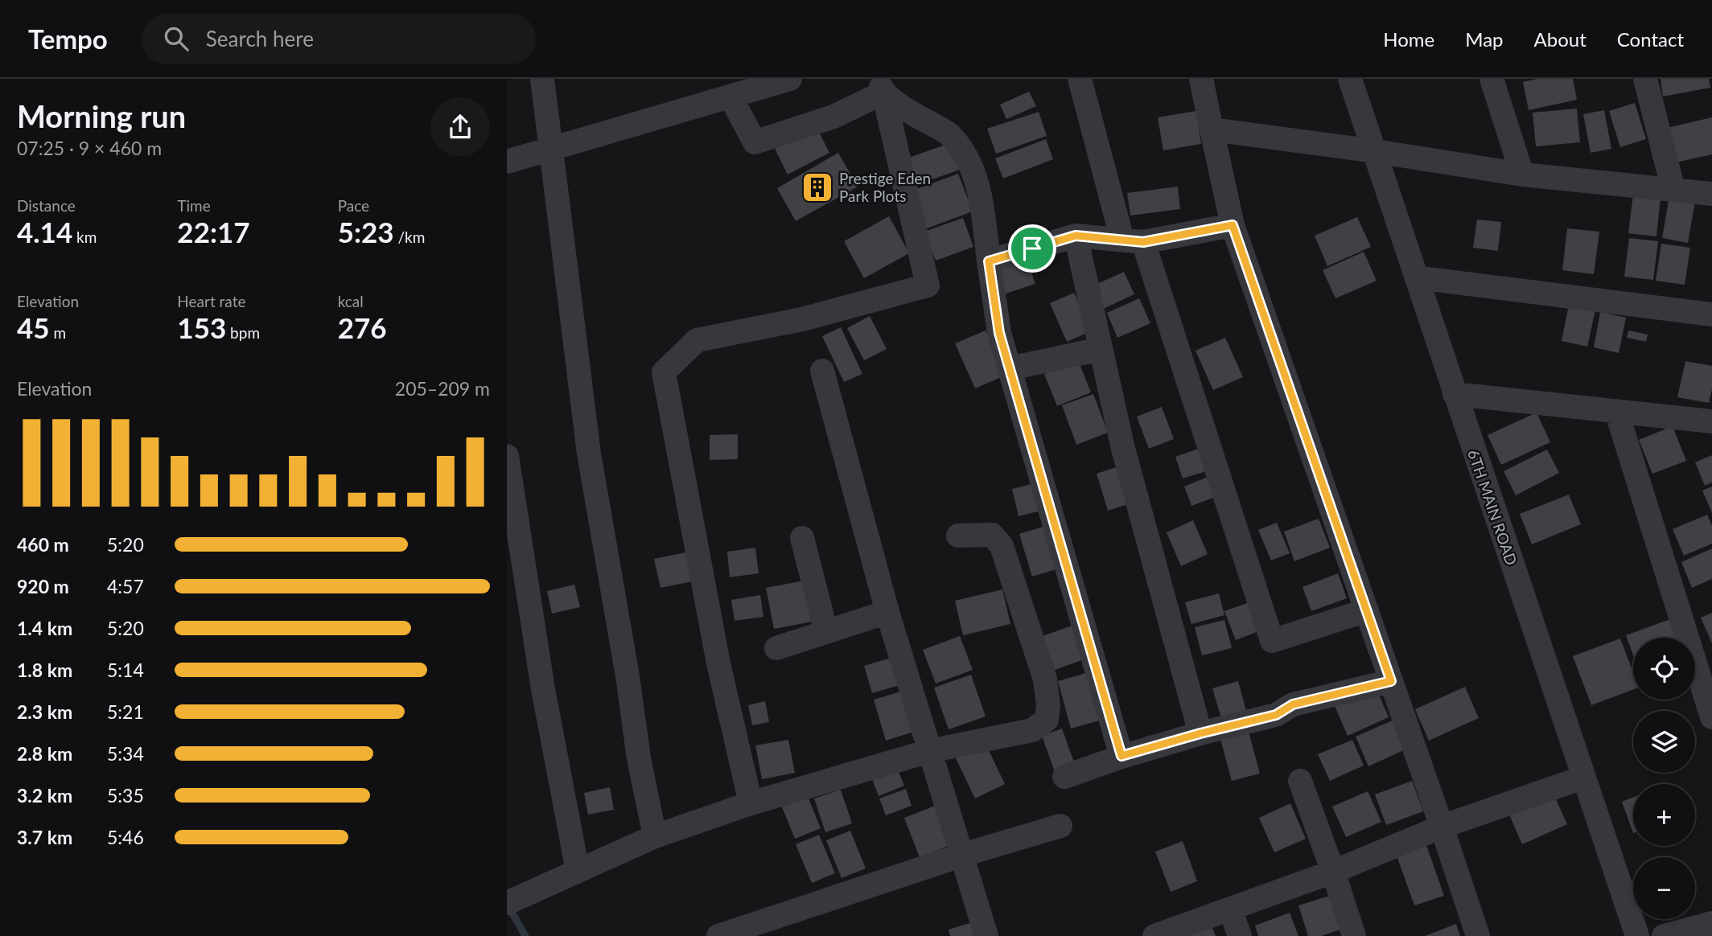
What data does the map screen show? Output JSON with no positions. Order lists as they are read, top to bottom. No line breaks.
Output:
{"streets":{"street":["6TH MAIN ROAD"]},"places":{"building":["Prestige Eden Park Plots"]},"page":{"header":"Tempo","search":"Search here","nav":["Home","Map","About","Contact"],"heading":["Morning run","07:25 · 9 × 460 m"],"stats":[["Distance","4.14 km"],["Time","22:17"],["Pace","5:23 /km"],["Elevation","45 m"],["Heart rate","153 bpm"],["kcal","276"]],"chart":["Elevation","205–209 m"],"list":[{"name":"460 m","note":"5:20"},{"name":"920 m","note":"4:57"},{"name":"1.4 km","note":"5:20"},{"name":"1.8 km","note":"5:14"},{"name":"2.3 km","note":"5:21"},{"name":"2.8 km","note":"5:34"},{"name":"3.2 km","note":"5:35"},{"name":"3.7 km","note":"5:46"}],"map_buttons":["+","−"]}}
